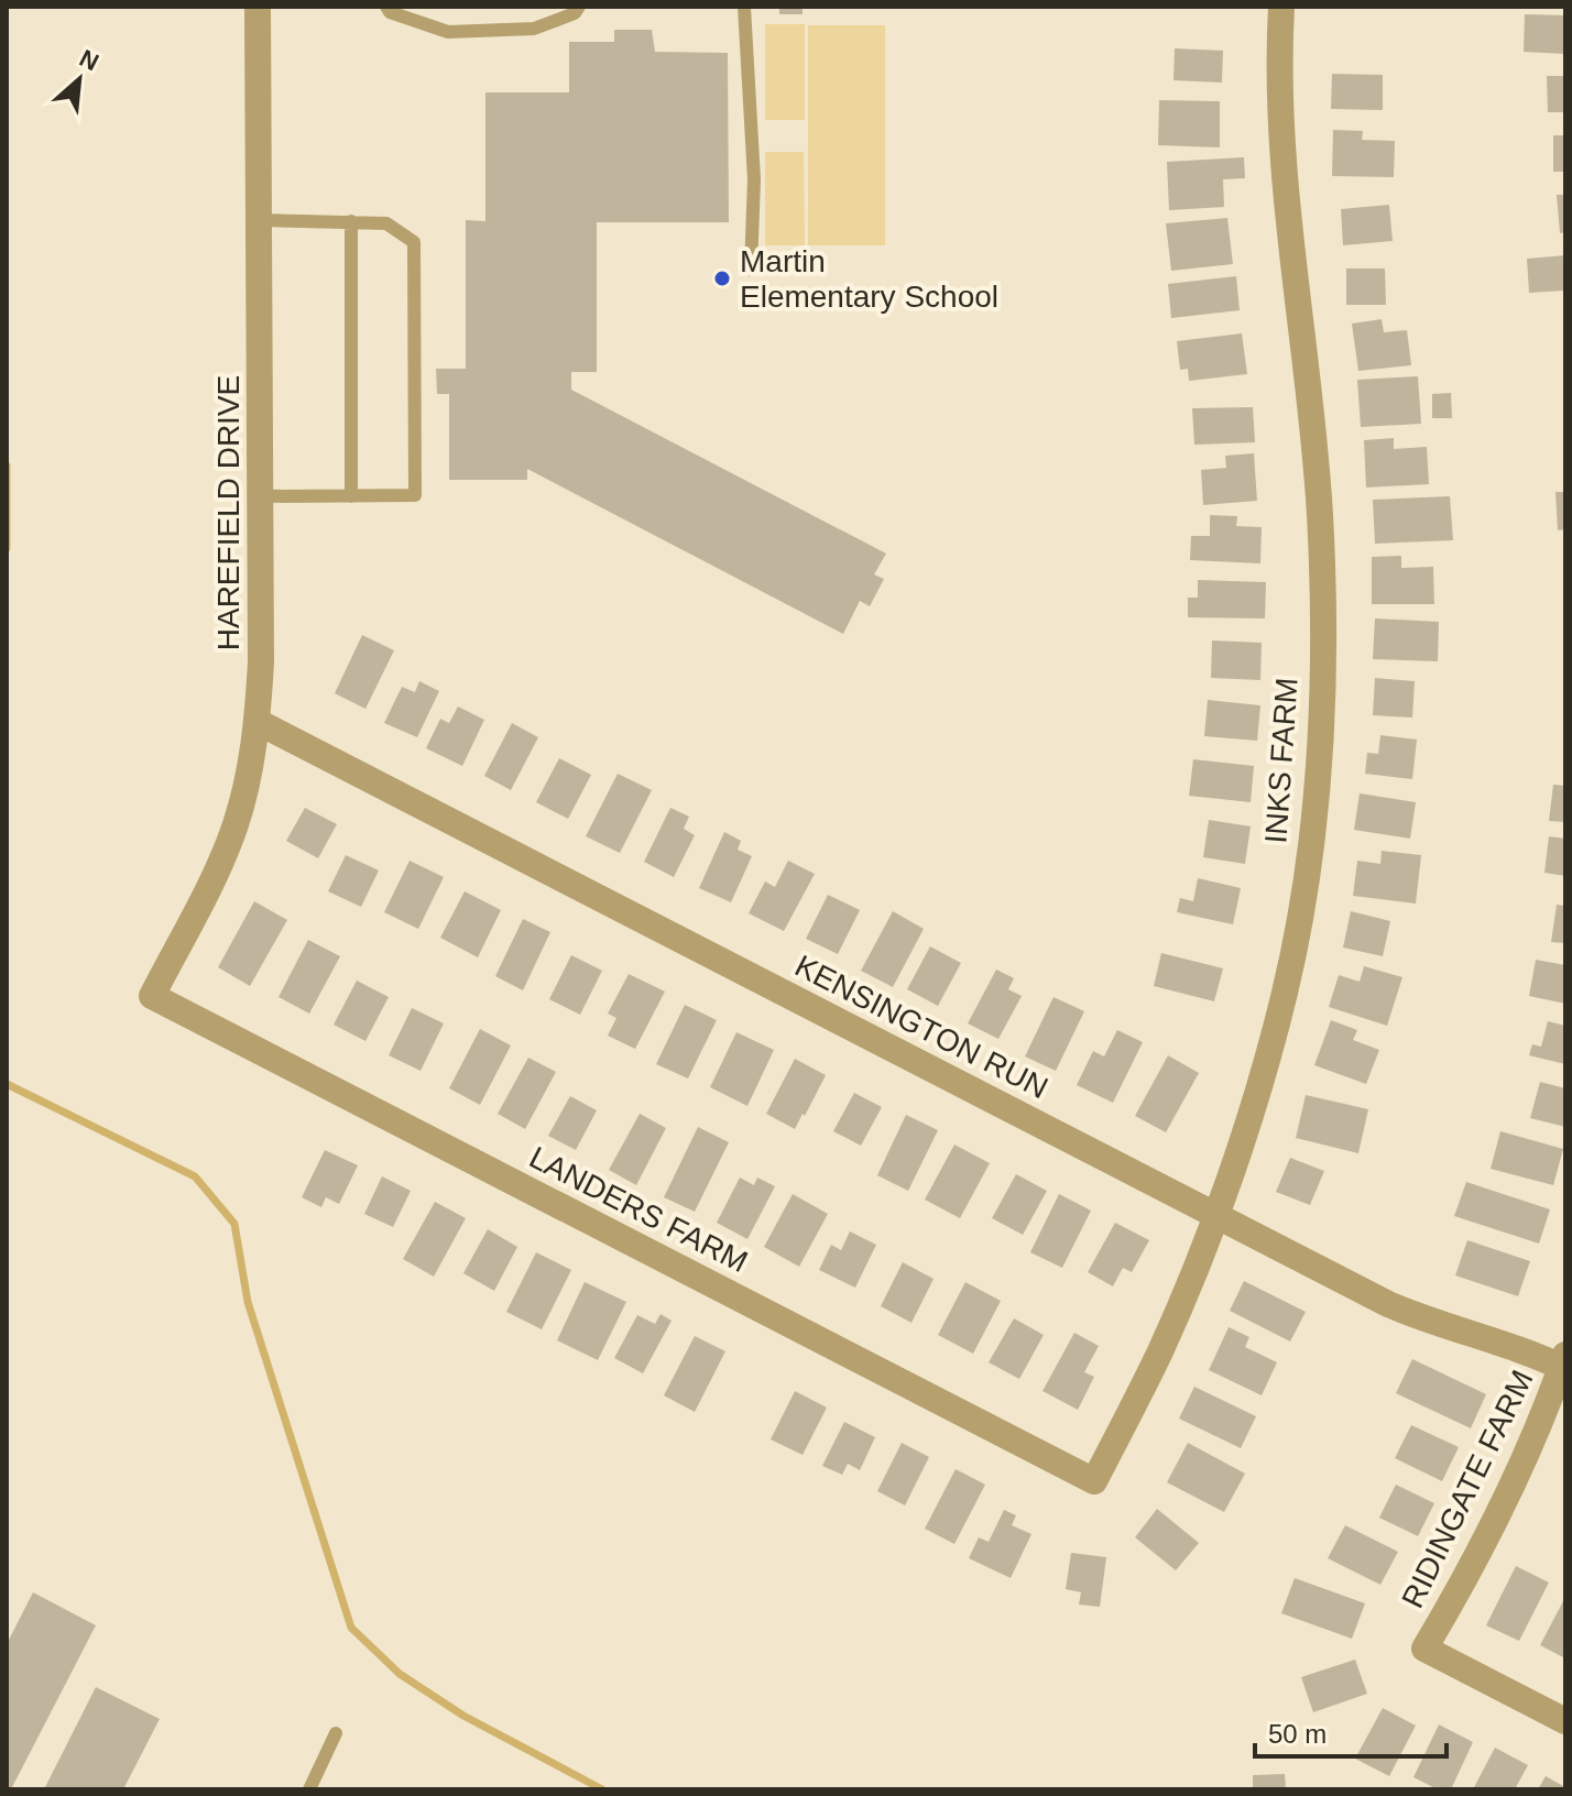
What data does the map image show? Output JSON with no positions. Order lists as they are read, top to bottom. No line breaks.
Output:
{"streets":{"street":["HAREFIELD DRIVE","INKS FARM","KENSINGTON RUN","LANDERS FARM","RIDINGATE FARM"]},"crossings":[["HAREFIELD DRIVE","KENSINGTON RUN"],["HAREFIELD DRIVE","LANDERS FARM"],["INKS FARM","KENSINGTON RUN"],["INKS FARM","LANDERS FARM"],["KENSINGTON RUN","RIDINGATE FARM"]],"places":["Martin Elementary School"],"scale_bar":"50 m","north":"top right"}
